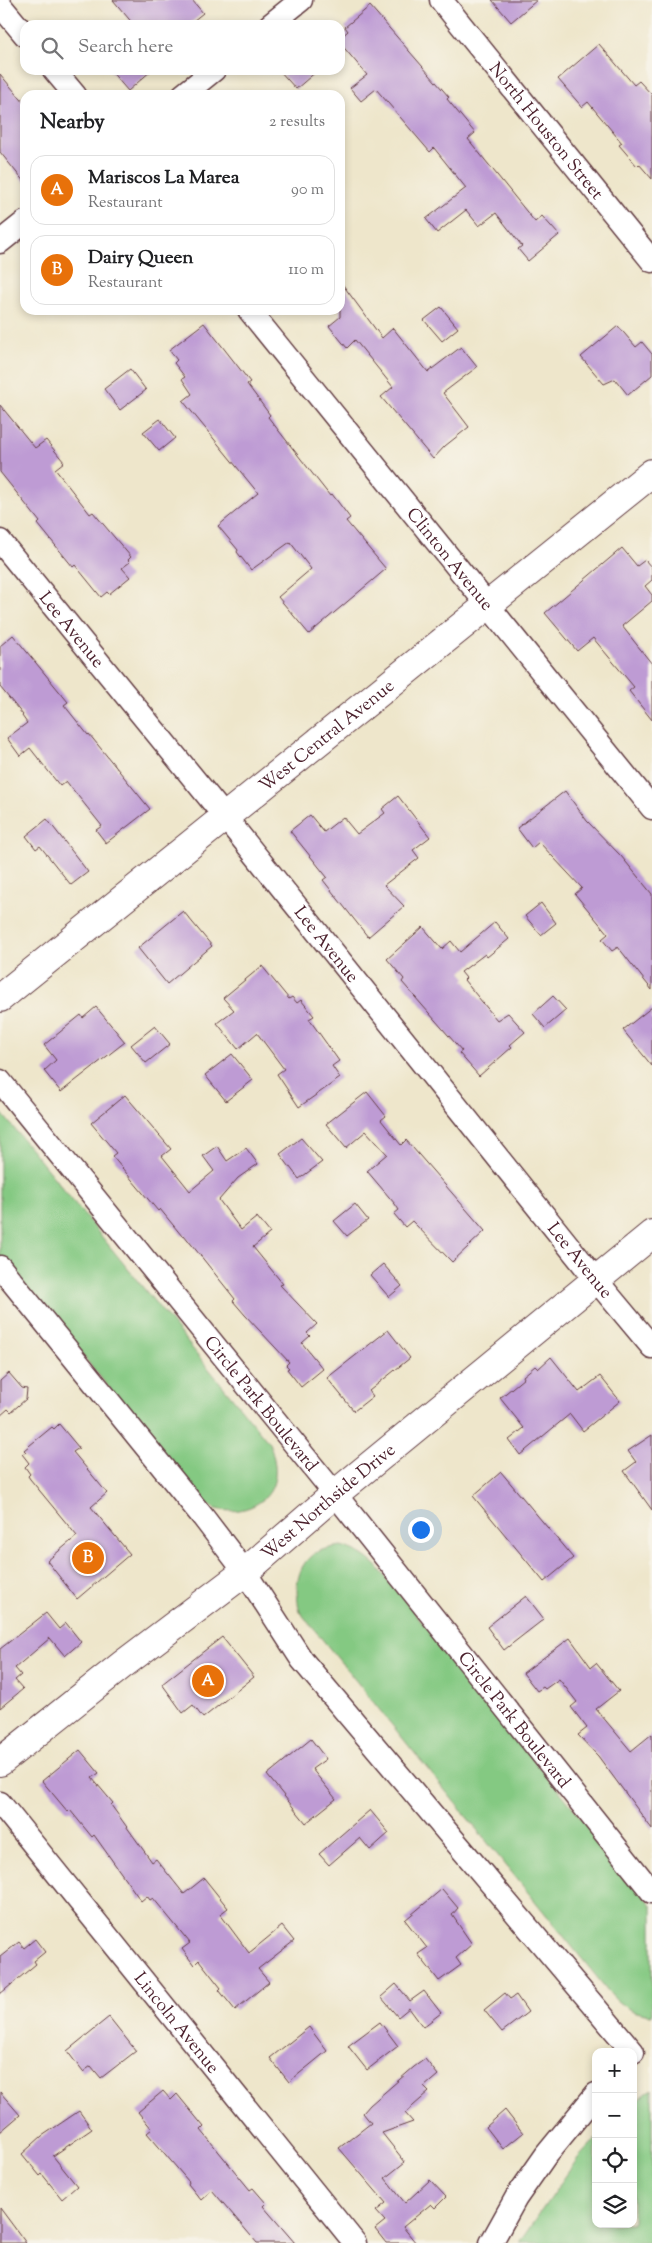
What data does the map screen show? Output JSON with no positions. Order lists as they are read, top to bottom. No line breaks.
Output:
{"streets":{"main road":["West Central Avenue","West Northside Drive"],"street":["North Houston Street","Clinton Avenue","Lee Avenue","Circle Park Boulevard","Lincoln Avenue"]},"crossings":[["Clinton Avenue","West Central Avenue"],["Lee Avenue","West Central Avenue"],["Lee Avenue","West Northside Drive"],["Circle Park Boulevard","West Northside Drive"]],"page":{"search":"Search here","heading":["Nearby","2 results"],"list":[{"mark":"A","name":"Mariscos La Marea","note":"Restaurant","value":"90 m"},{"mark":"B","name":"Dairy Queen","note":"Restaurant","value":"110 m"}],"pins":["B","A"],"map_buttons":["+","−"]}}
